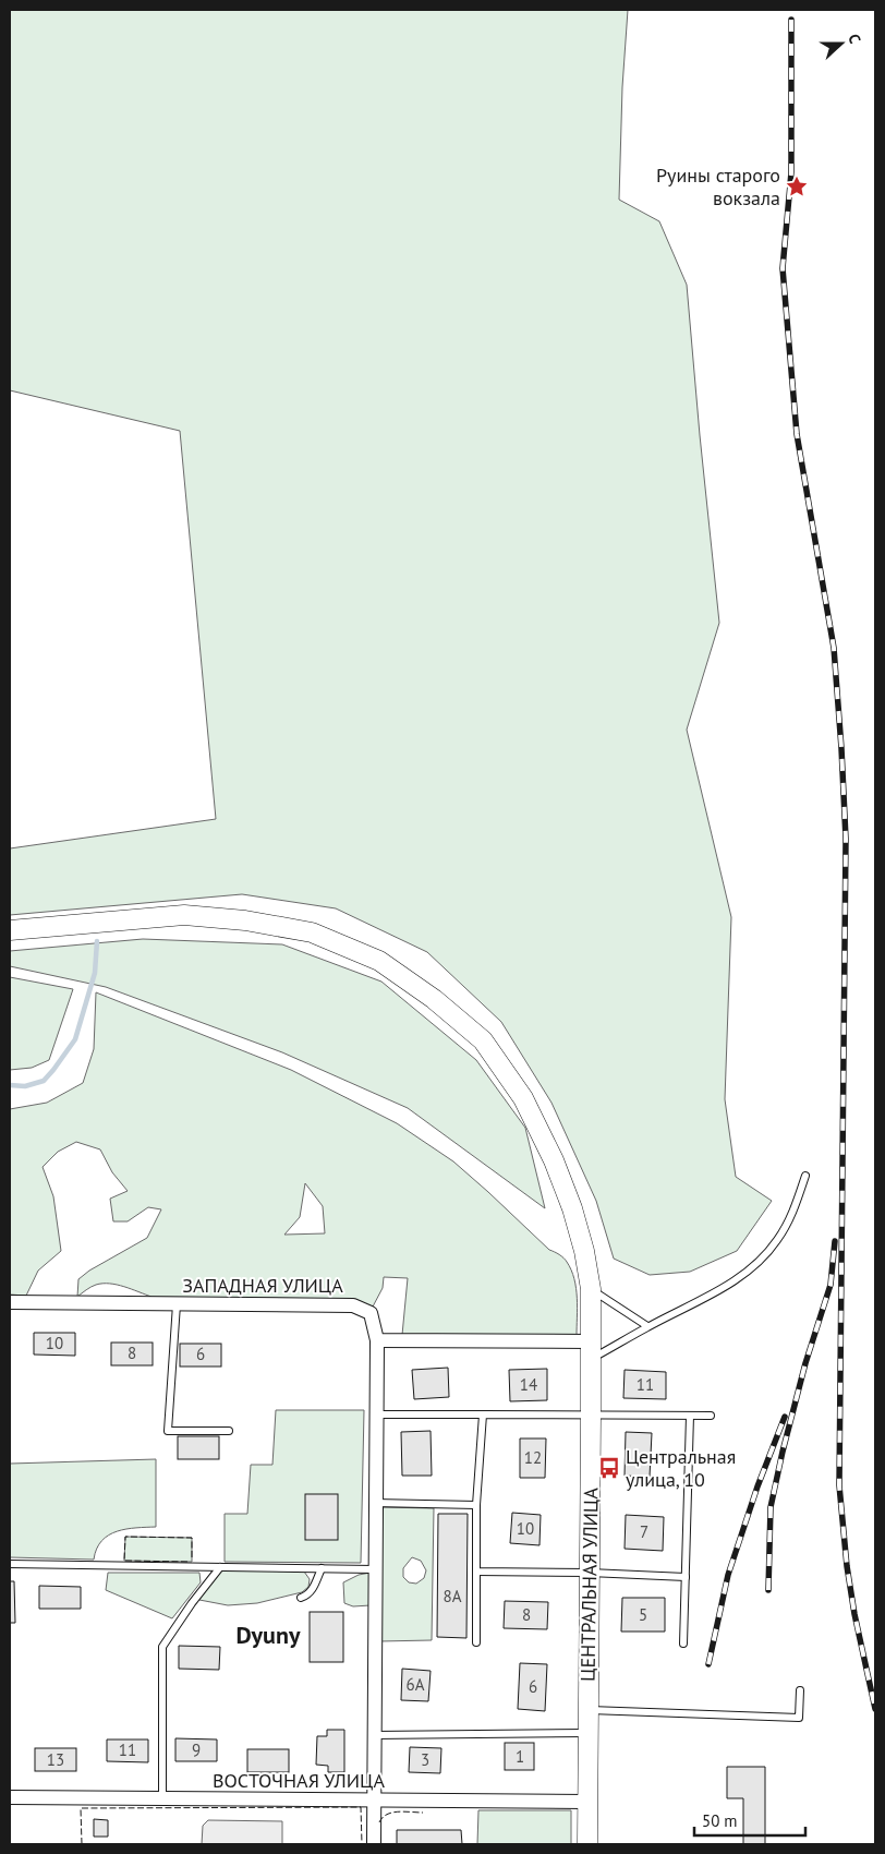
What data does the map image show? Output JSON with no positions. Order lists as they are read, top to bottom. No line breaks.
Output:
{"streets":{"main road":["ЦЕНТРАЛЬНАЯ УЛИЦА"],"street":["ЗАПАДНАЯ УЛИЦА","ВОСТОЧНАЯ УЛИЦА"]},"crossings":[["ЦЕНТРАЛЬНАЯ УЛИЦА","ВОСТОЧНАЯ УЛИЦА"]],"districts":["Dyuny"],"places":{"place":["Руины старого вокзала"],"bus stop":["Центральная улица, 10"]},"house_numbers":["10","8","6","14","11","12","10","7","8А","8","5","6А","6","11","9","1","13","3"],"scale_bar":"50 m","north":"right"}
